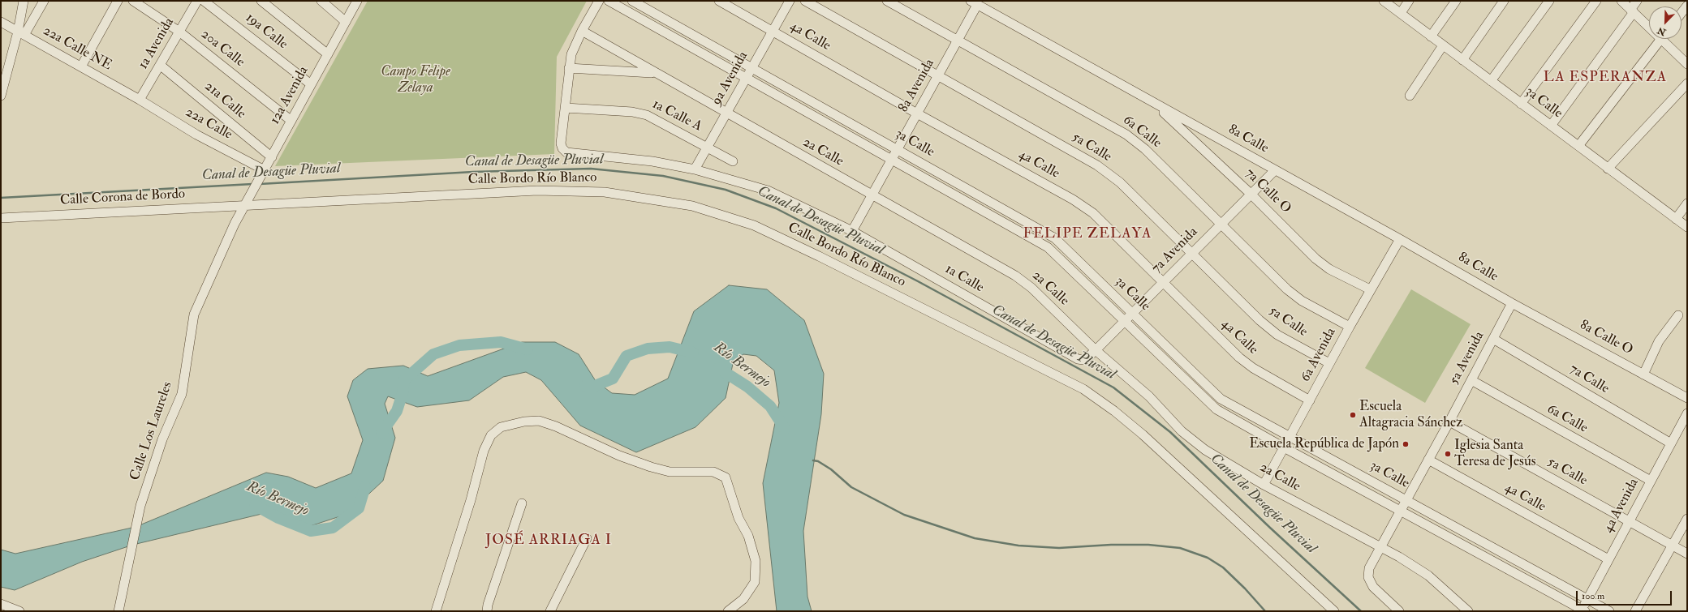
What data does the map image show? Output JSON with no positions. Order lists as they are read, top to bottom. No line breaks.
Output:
{"streets":{"street":["19a Calle","4a Calle","1a Avenida","22a Calle NE","20a Calle","9a Avenida","8a Avenida","12a Avenida","21a Calle","3a Calle","1a Calle A","22a Calle","6a Calle","8a Calle","5a Calle","2a Calle","Calle Bordo Río Blanco","7a Calle O","Calle Corona de Bordo","7a Avenida","1a Calle","8a Calle O","6a Avenida","5a Avenida","7a Calle","Calle Los Laureles","4a Avenida"]},"crossings":[["19a Calle","12a Avenida"],["4a Calle","9a Avenida"],["4a Calle","8a Avenida"],["4a Calle","7a Avenida"],["4a Calle","6a Avenida"],["4a Calle","5a Avenida"],["4a Calle","4a Avenida"],["1a Avenida","22a Calle NE"],["1a Avenida","20a Calle"],["1a Avenida","21a Calle"],["1a Avenida","22a Calle"],["22a Calle NE","22a Calle"],["20a Calle","12a Avenida"],["9a Avenida","3a Calle"],["9a Avenida","1a Calle A"],["9a Avenida","2a Calle"],["8a Avenida","3a Calle"],["8a Avenida","6a Calle"],["8a Avenida","8a Calle"],["8a Avenida","5a Calle"],["8a Avenida","2a Calle"],["8a Avenida","1a Calle"],["12a Avenida","21a Calle"],["12a Avenida","22a Calle"],["12a Avenida","Calle Bordo Río Blanco"],["12a Avenida","Calle Corona de Bordo"],["12a Avenida","Calle Los Laureles"],["3a Calle","7a Avenida"],["3a Calle","6a Avenida"],["3a Calle","5a Avenida"],["3a Calle","4a Avenida"],["6a Calle","7a Avenida"],["6a Calle","6a Avenida"],["6a Calle","5a Avenida"],["6a Calle","4a Avenida"],["8a Calle","7a Calle O"],["8a Calle","7a Avenida"],["8a Calle","8a Calle O"],["8a Calle","6a Avenida"],["8a Calle","5a Avenida"],["5a Calle","7a Avenida"],["5a Calle","6a Avenida"],["5a Calle","5a Avenida"],["5a Calle","4a Avenida"],["2a Calle","7a Avenida"],["2a Calle","1a Calle"],["2a Calle","6a Avenida"],["2a Calle","5a Avenida"],["Calle Bordo Río Blanco","Calle Corona de Bordo"],["Calle Bordo Río Blanco","Calle Los Laureles"],["7a Calle O","7a Avenida"],["7a Calle O","6a Avenida"],["Calle Corona de Bordo","Calle Los Laureles"],["7a Avenida","1a Calle"],["8a Calle O","5a Avenida"],["5a Avenida","7a Calle"],["7a Calle","4a Avenida"]],"districts":["LA ESPERANZA","FELIPE ZELAYA","JOSÉ ARRIAGA I"],"water":["Canal de Desagüe Pluvial","Río Bermejo"],"parks":["Campo Felipe Zelaya"],"places":["Escuela Altagracia Sánchez","Escuela República de Japón","Iglesia Santa Teresa de Jesús"],"scale_bar":"100 m","north":"bottom left"}
